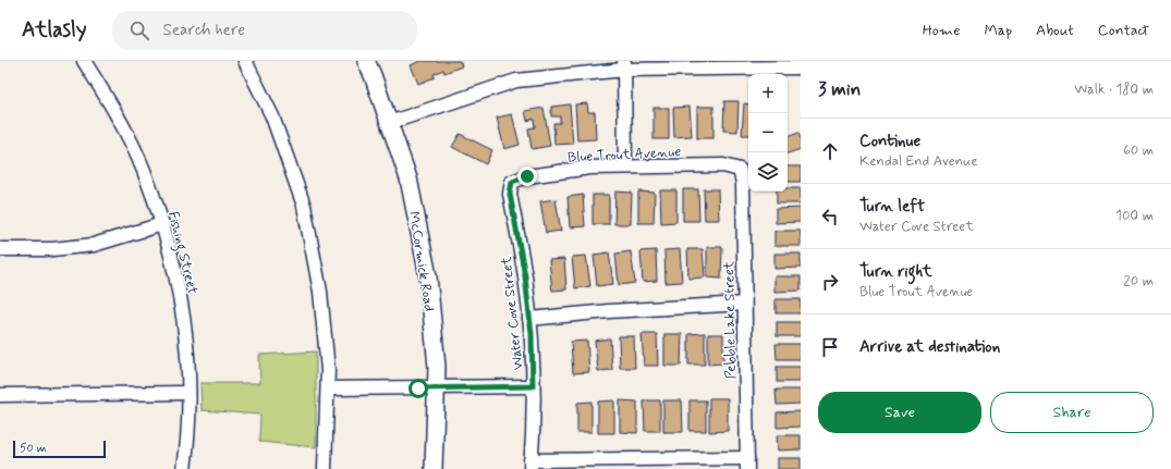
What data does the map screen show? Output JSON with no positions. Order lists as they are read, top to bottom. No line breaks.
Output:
{"streets":{"street":["Blue Trout Avenue","Fishing Street","McCormick Road","Water Cove Street","Pebble Lake Street"]},"crossings":[["Blue Trout Avenue","Water Cove Street"],["Blue Trout Avenue","Pebble Lake Street"]],"scale_bar":"50 m","page":{"header":"Atlasly","search":"Search here","nav":["Home","Map","About","Contact"],"heading":["3 min","Walk · 180 m"],"map_buttons":["+","−"],"list":[["Continue","Kendal End Avenue","60 m"],["Turn left","Water Cove Street","100 m"],["Turn right","Blue Trout Avenue","20 m"],"Arrive at destination"],"buttons":["Save","Share"],"scale":"50 m"}}
